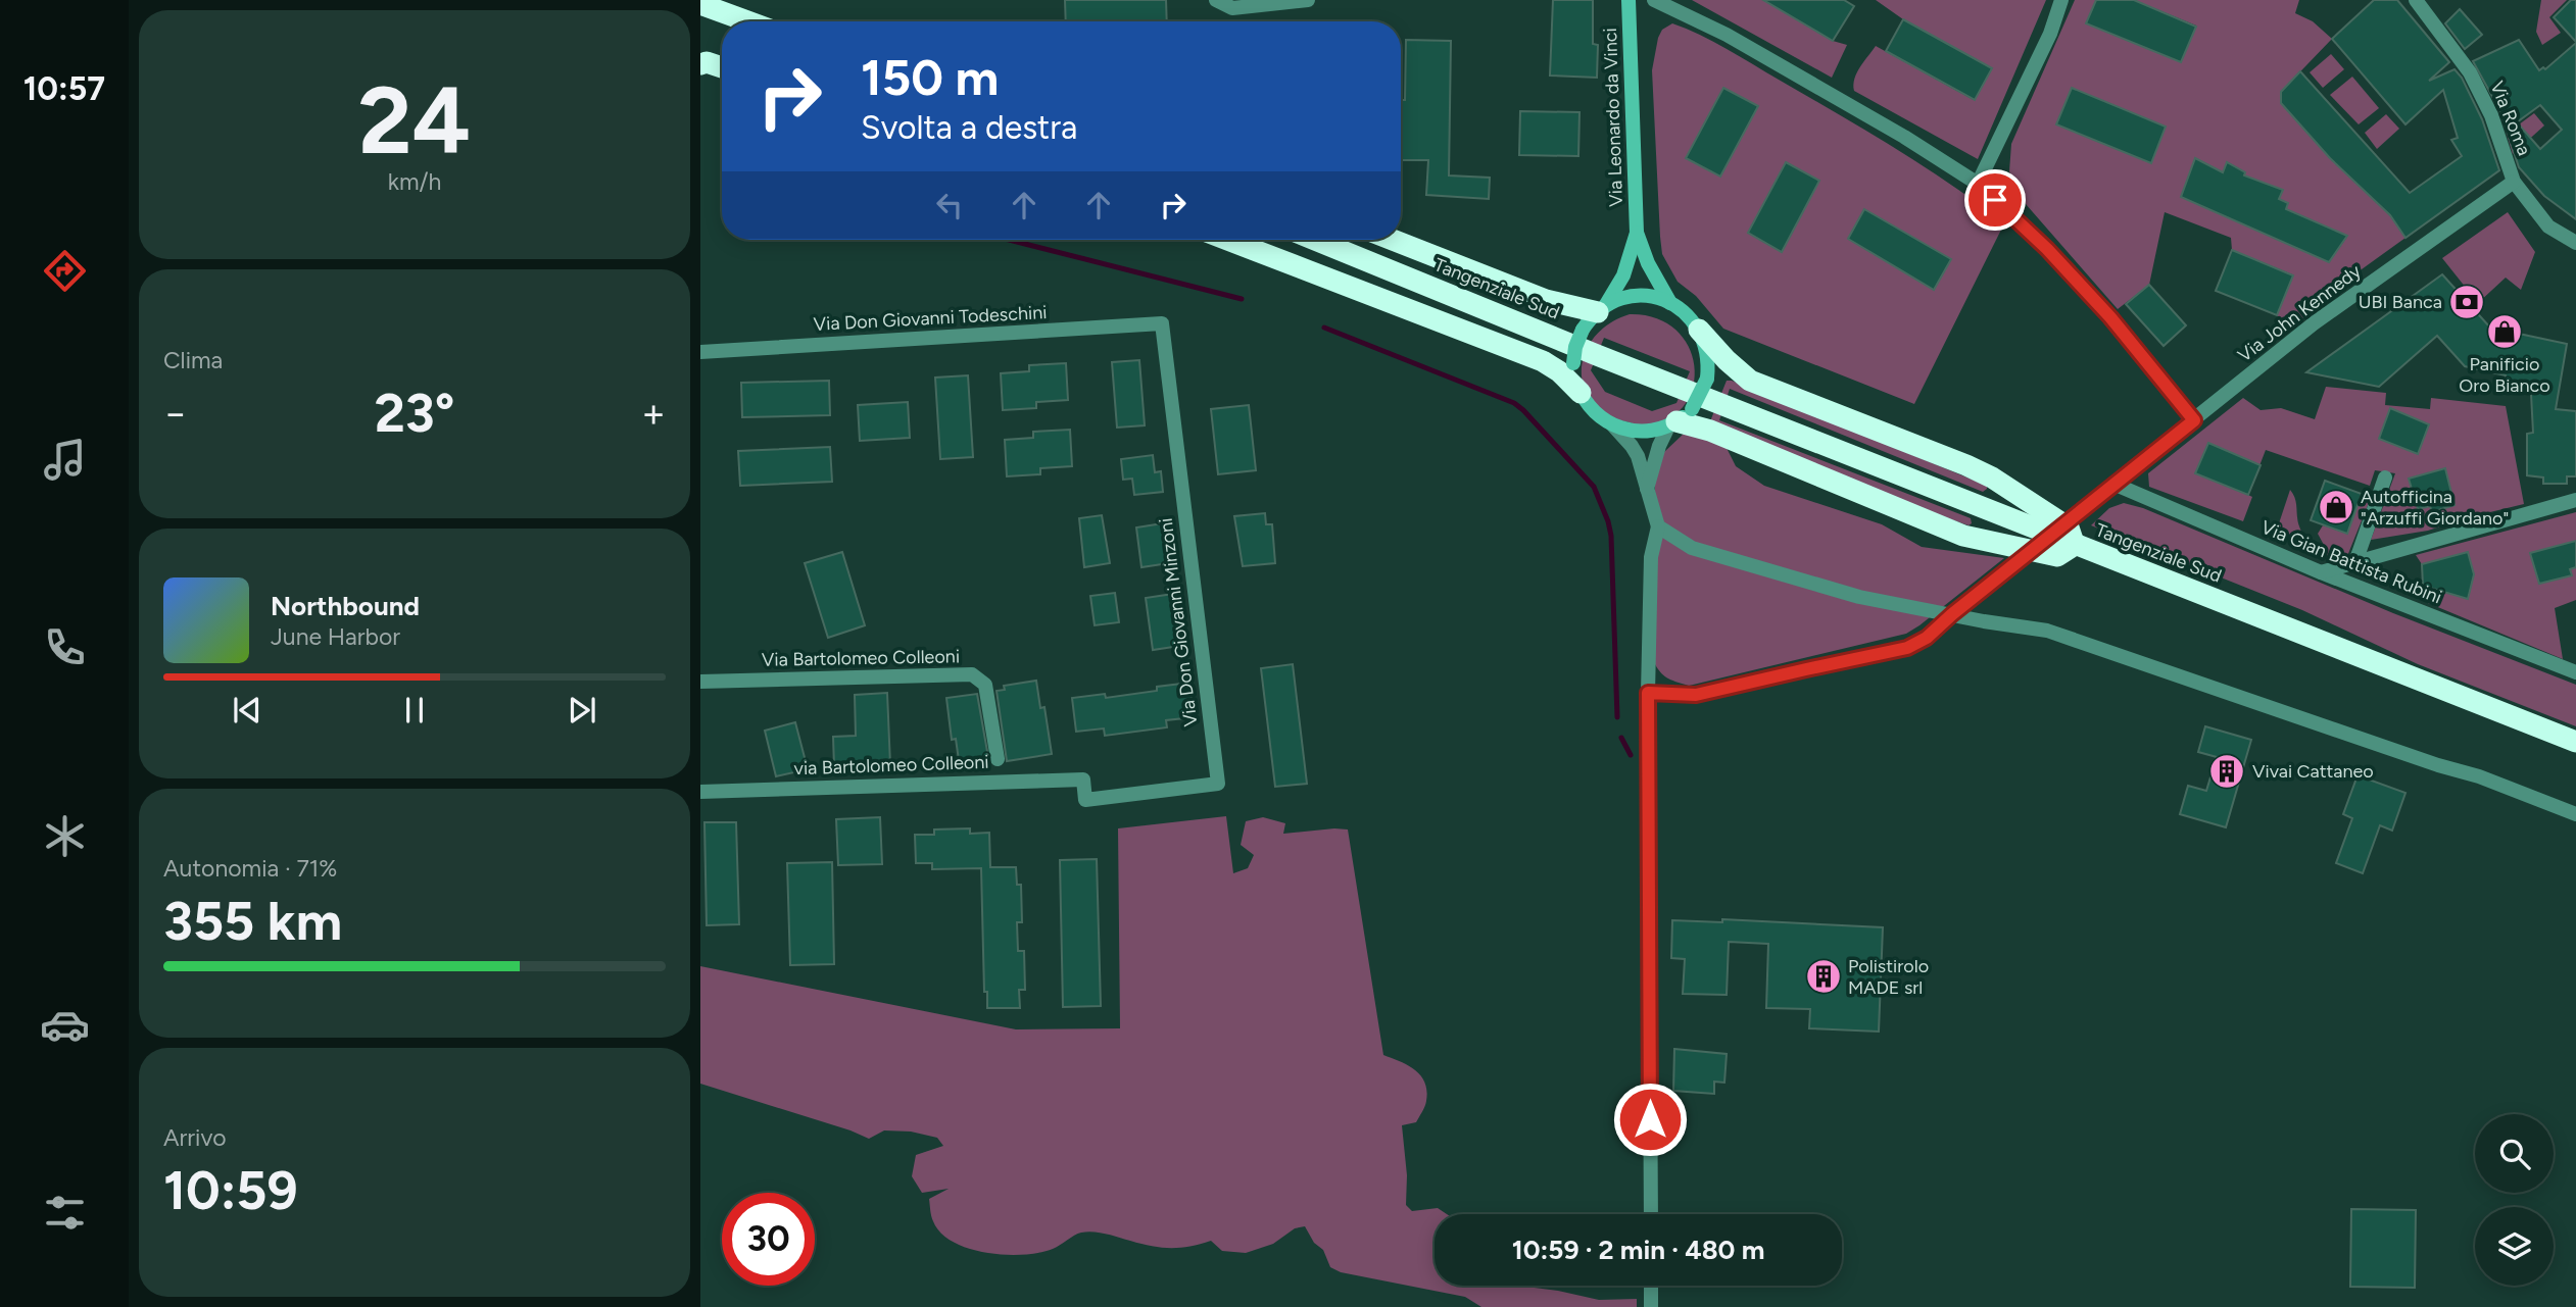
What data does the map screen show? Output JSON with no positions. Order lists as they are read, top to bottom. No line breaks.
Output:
{"streets":{"highway":["Tangenziale Sud"],"street":["Via Leonardo da Vinci","Via Roma","Via John Kennedy","Via Don Giovanni Todeschini","Via Gian Battista Rubini","Via Don Giovanni Minzoni","Via Bartolomeo Colleoni","via Bartolomeo Colleoni"]},"crossings":[["Via Leonardo da Vinci","Tangenziale Sud"],["Via Roma","Via John Kennedy"],["Via John Kennedy","Via Gian Battista Rubini"],["Via Don Giovanni Todeschini","Via Don Giovanni Minzoni"],["Via Don Giovanni Minzoni","via Bartolomeo Colleoni"]],"places":{"bank":["UBI Banca"],"shop":["Panificio Oro Bianco","Autofficina \"Arzuffi Giordano\""],"building":["Vivai Cattaneo","Polistirolo MADE srl"]},"page":{"tabs":"10:57","tile":[["24","km/h"],"Clima",["Autonomia · 71%","355 km"],["Arrivo","10:59"]],"turn":["150 m","Svolta a destra"],"heat":["−","23°","+"],"song":["Northbound","June Harbor"],"limit":"30","trip":"10:59 · 2 min · 480 m"}}
